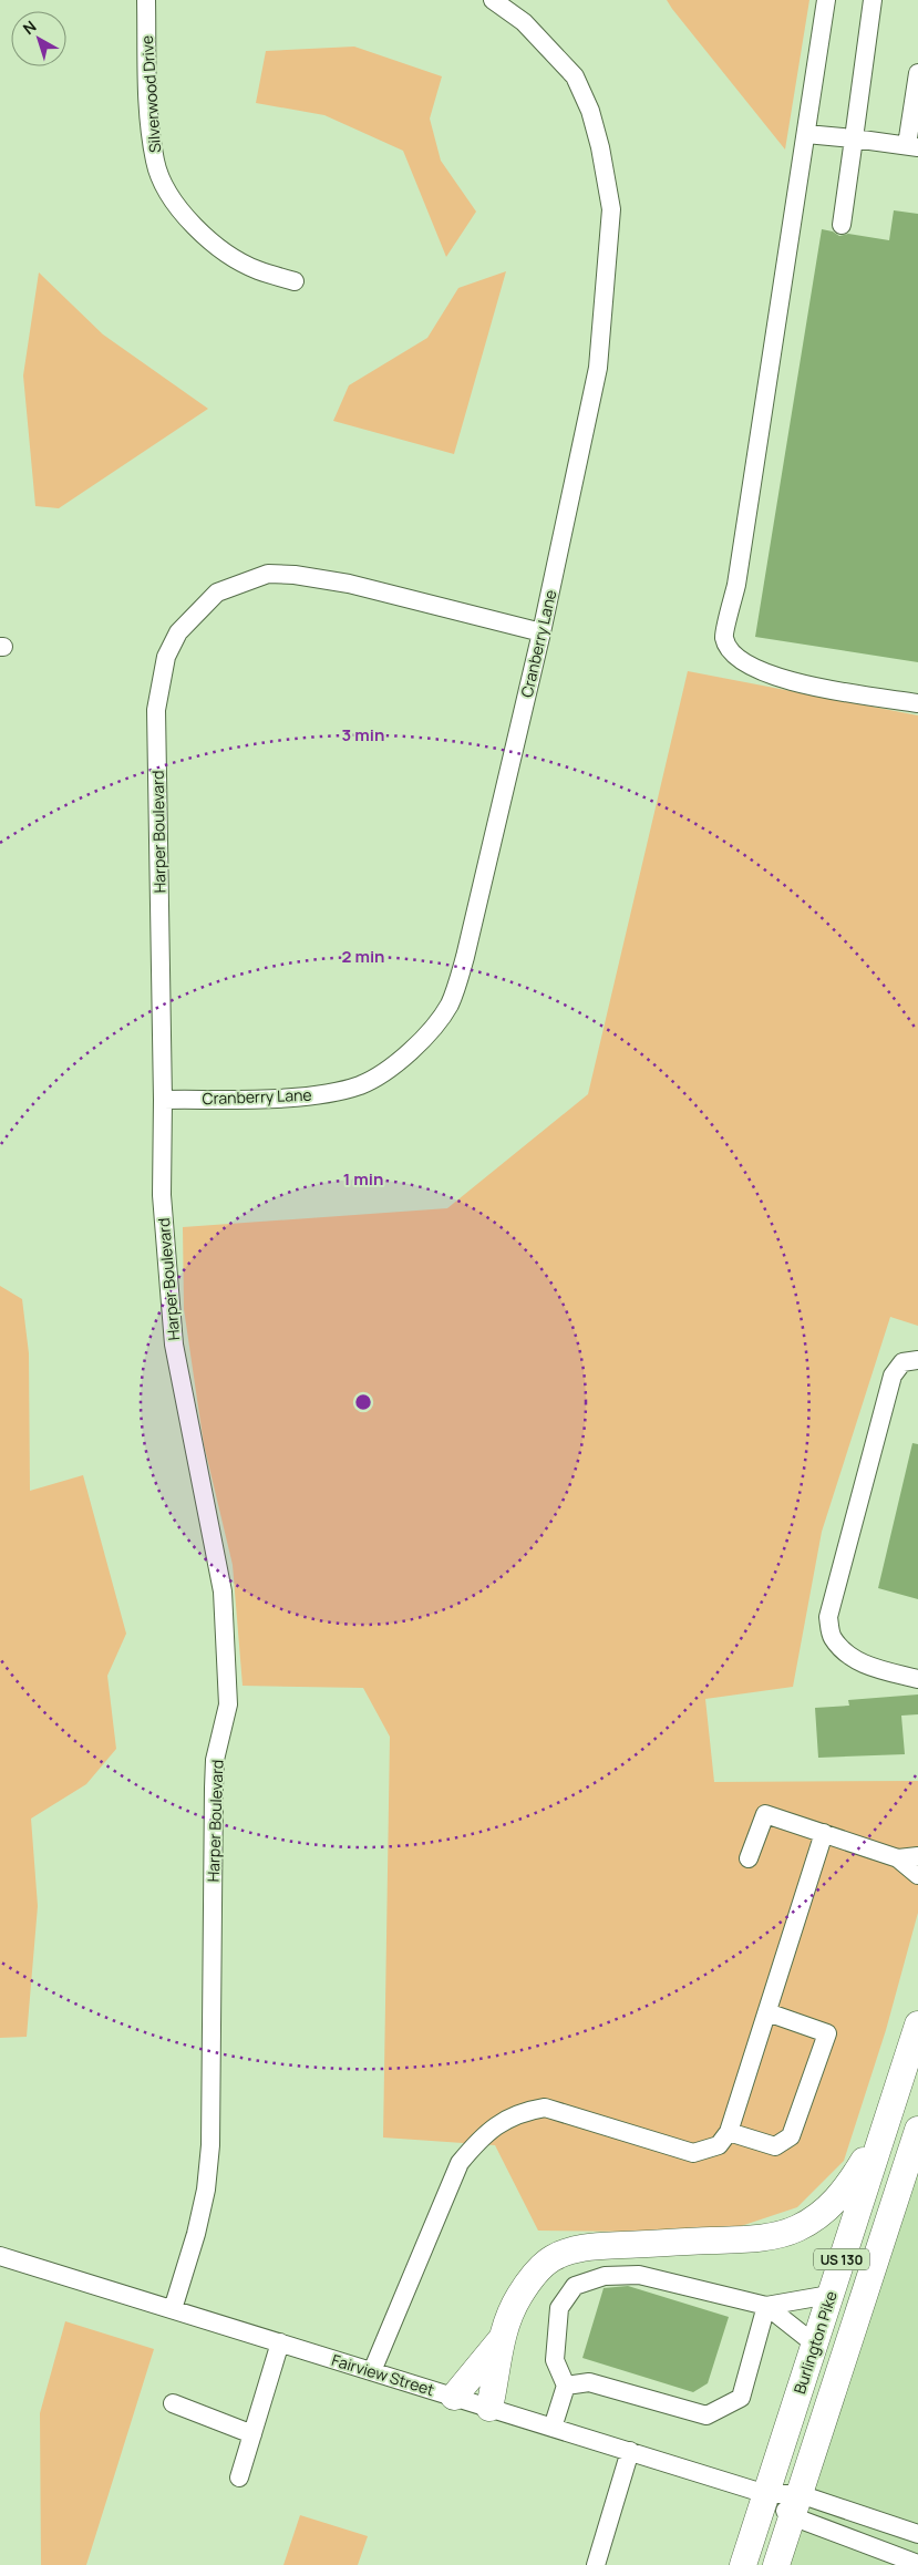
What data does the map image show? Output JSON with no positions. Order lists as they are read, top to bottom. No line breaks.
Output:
{"streets":{"highway":["US 130","Burlington Pike"],"street":["Silverwood Drive","Cranberry Lane","Harper Boulevard","Fairview Street"]},"crossings":[["Cranberry Lane","Harper Boulevard"],["Harper Boulevard","Fairview Street"],["US 130","Fairview Street"],["Burlington Pike","Fairview Street"]],"north":"top left","rings":["3 min","2 min","1 min"]}
